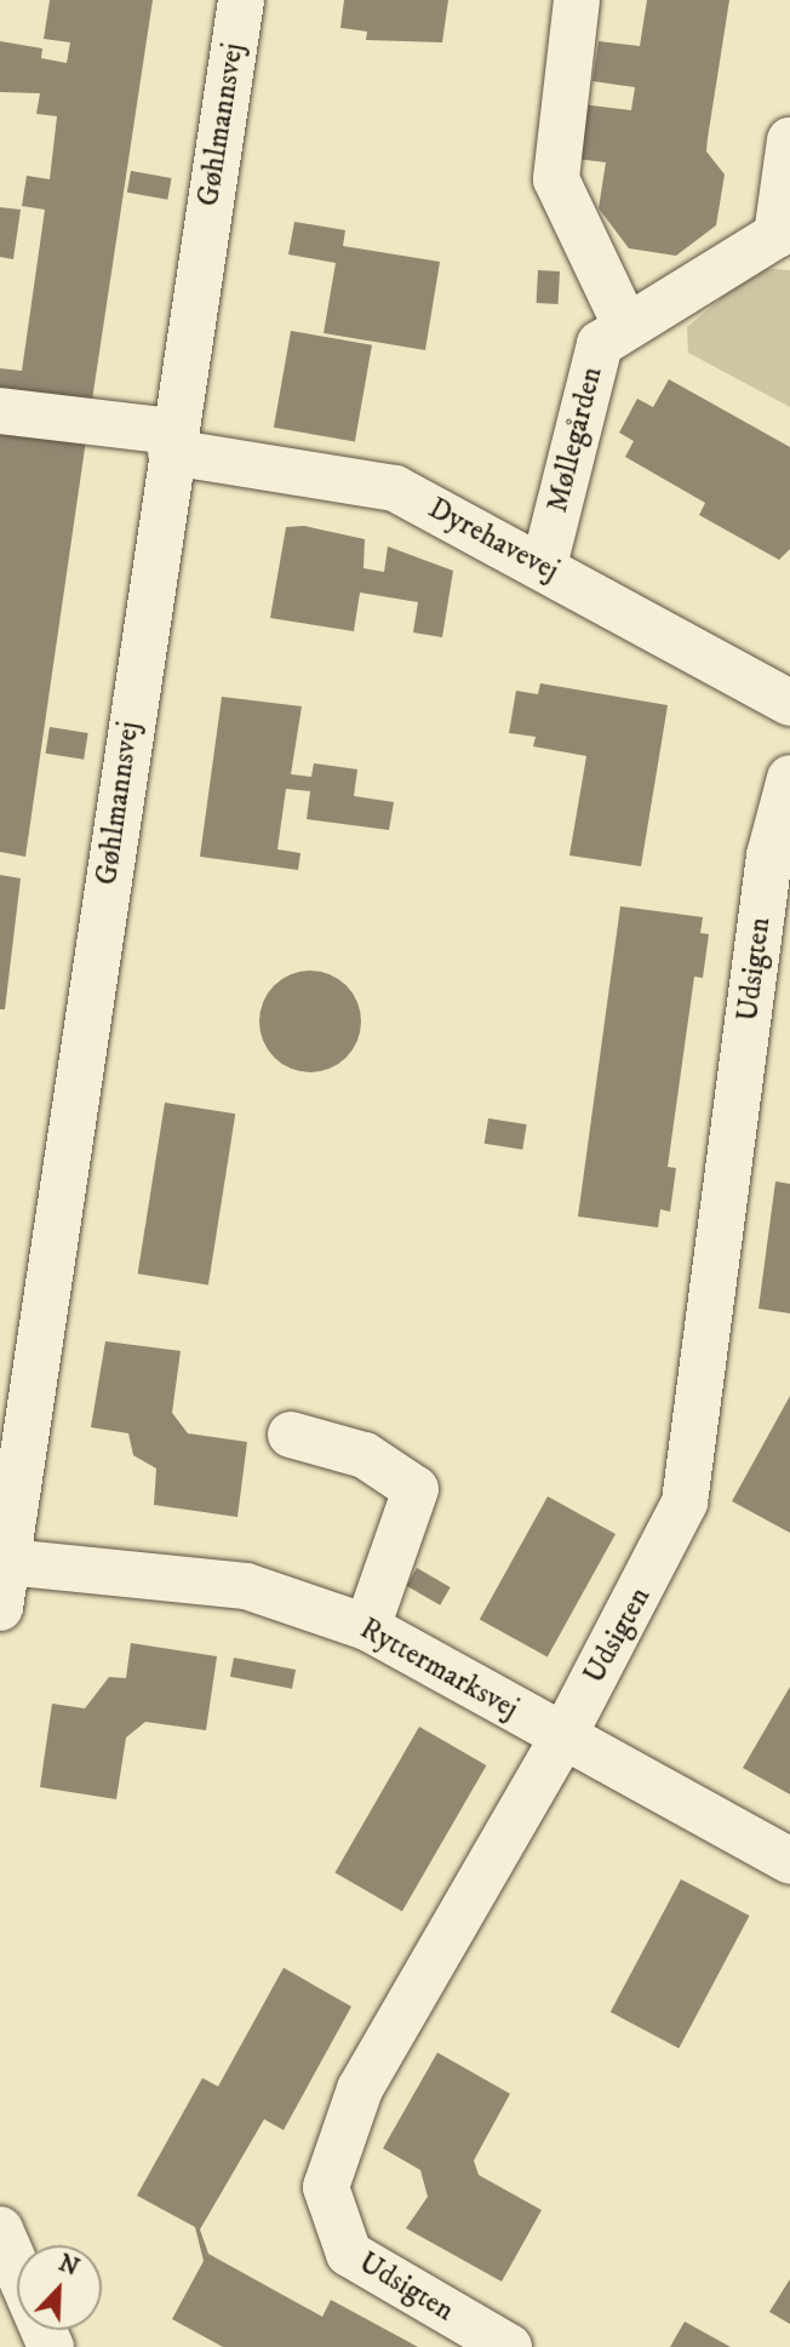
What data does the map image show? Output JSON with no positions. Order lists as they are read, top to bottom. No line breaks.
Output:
{"streets":{"street":["Gøhlmannsvej","Møllegården","Dyrehavevej","Udsigten","Ryttermarksvej"]},"crossings":[["Gøhlmannsvej","Dyrehavevej"],["Gøhlmannsvej","Ryttermarksvej"],["Møllegården","Dyrehavevej"],["Udsigten","Ryttermarksvej"]],"north":"top right"}
